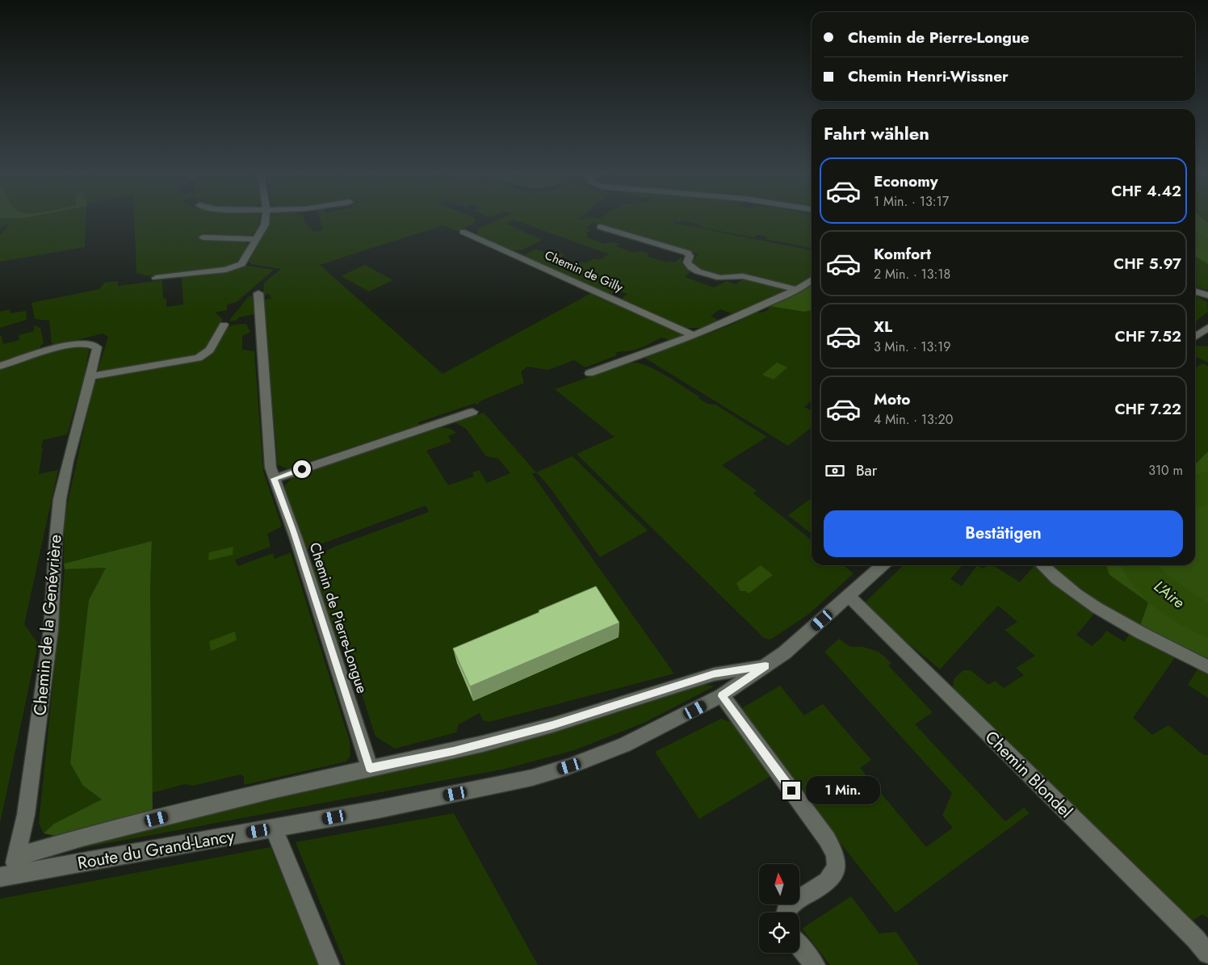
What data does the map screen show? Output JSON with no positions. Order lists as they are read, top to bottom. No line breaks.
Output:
{"streets":{"street":["Chemin de Gilly","Chemin de Pierre-Longue","Chemin de la Genévrière","Chemin Blondel","Route du Grand-Lancy"]},"crossings":[["Chemin de Pierre-Longue","Route du Grand-Lancy"],["Chemin de la Genévrière","Route du Grand-Lancy"],["Chemin Blondel","Route du Grand-Lancy"]],"water":["L'Aire"],"north":"top","page":{"banner":["Chemin de Pierre-Longue","Chemin Henri-Wissner"],"heading":"Fahrt wählen","list":[{"name":"Economy","note":"1 Min. · 13:17","value":"CHF 4.42"},{"name":"Komfort","note":"2 Min. · 13:18","value":"CHF 5.97"},{"name":"XL","note":"3 Min. · 13:19","value":"CHF 7.52"},{"name":"Moto","note":"4 Min. · 13:20","value":"CHF 7.22"}],"pay":["Bar","310 m"],"buttons":"Bestätigen","bubble":"1 Min."}}
